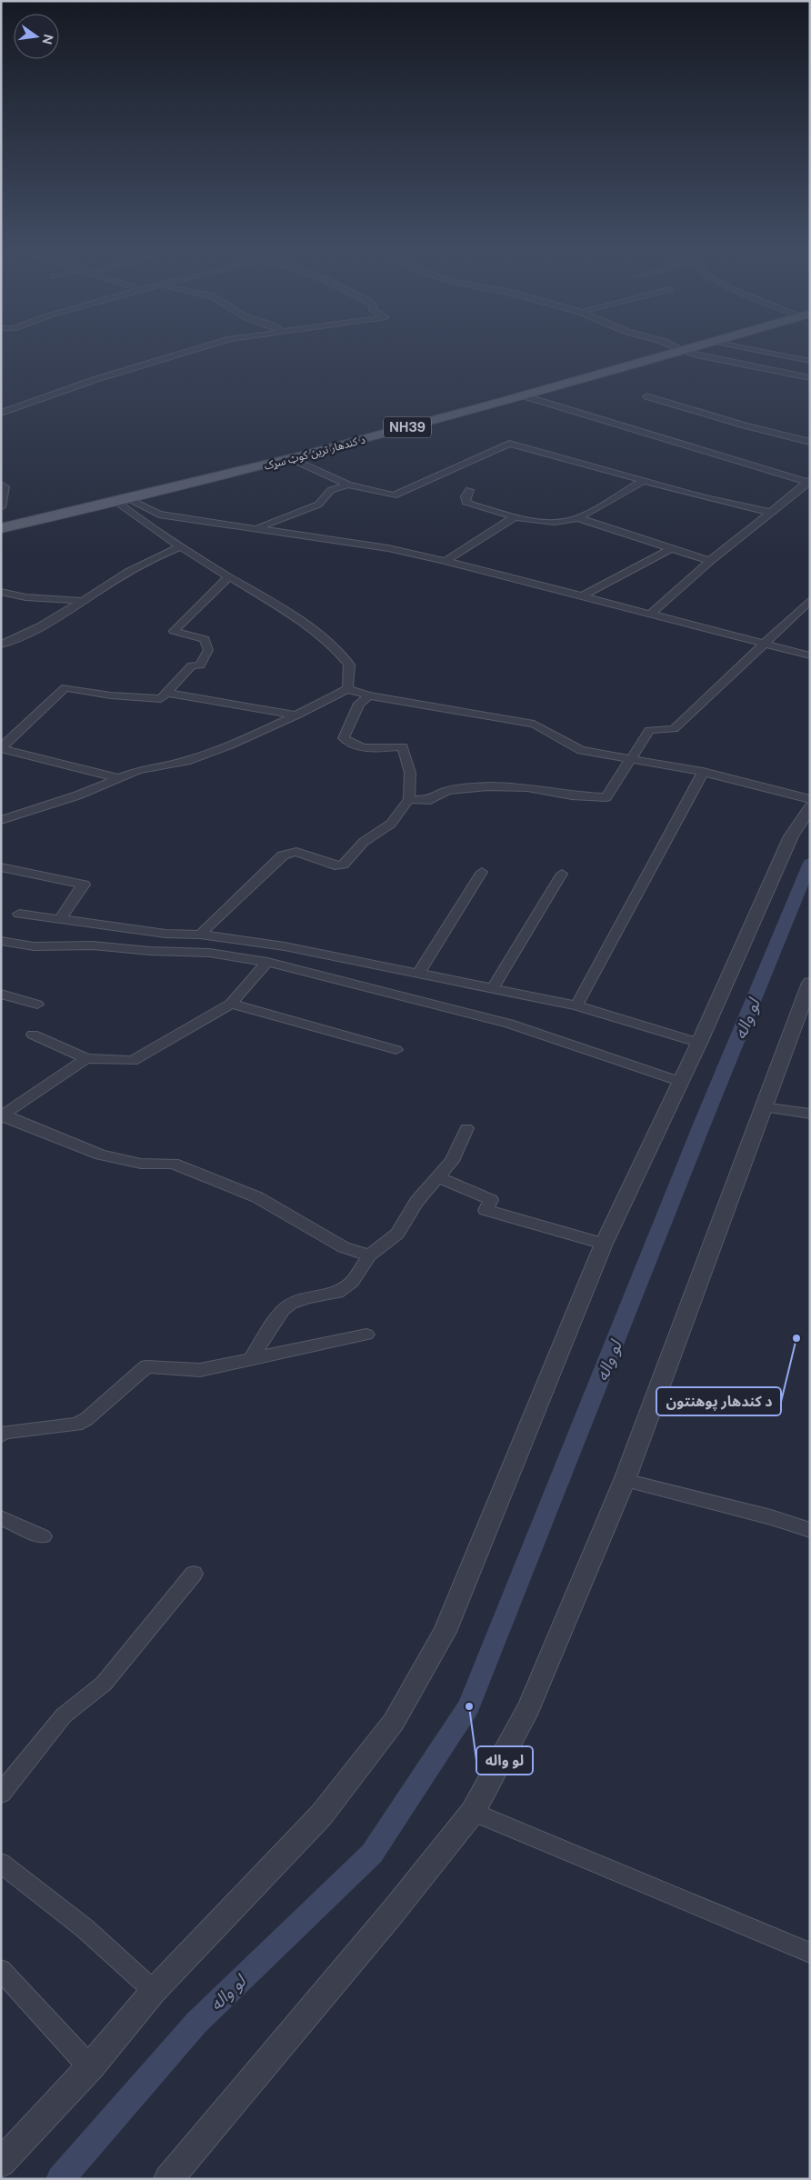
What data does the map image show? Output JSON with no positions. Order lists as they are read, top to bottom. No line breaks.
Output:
{"streets":{"main road":["NH39","د کندهار ترين کوټ سړک"]},"water":["لو واله"],"places":["د کندهار پوهنتون","لو واله"],"north":"right"}
